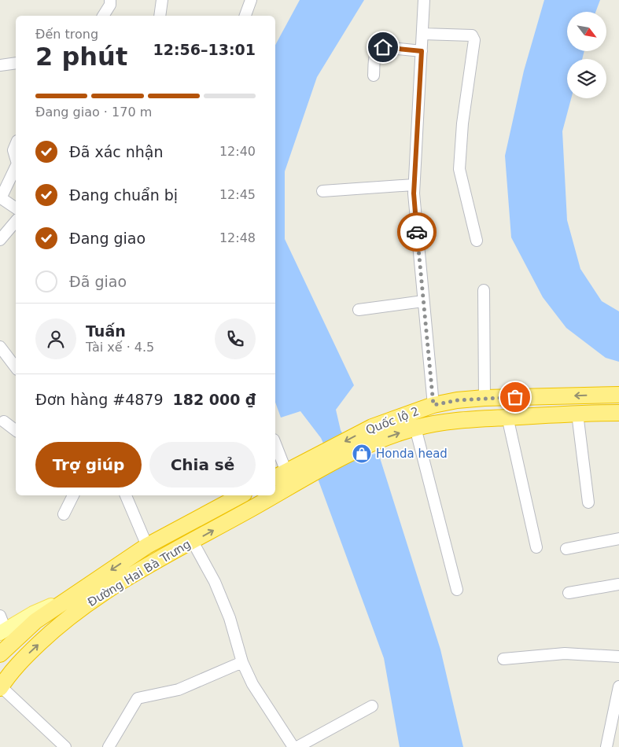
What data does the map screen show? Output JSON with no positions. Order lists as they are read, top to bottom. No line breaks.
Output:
{"streets":{"highway":["Quốc lộ 2","Đường Hai Bà Trưng"]},"crossings":[["Quốc lộ 2","Đường Hai Bà Trưng"]],"places":{"shop":["Honda head"]},"north":"bottom right","page":{"heading":["2 phút","Đến trong","12:56–13:01"],"panel":["Tuấn","Tài xế · 4.5","Đơn hàng #4879","182 000 ₫"],"bar":"Đang giao · 170 m","list":[["Đã xác nhận","12:40"],["Đang chuẩn bị","12:45"],["Đang giao","12:48"],"Đã giao"],"buttons":["Trợ giúp","Chia sẻ"]}}
